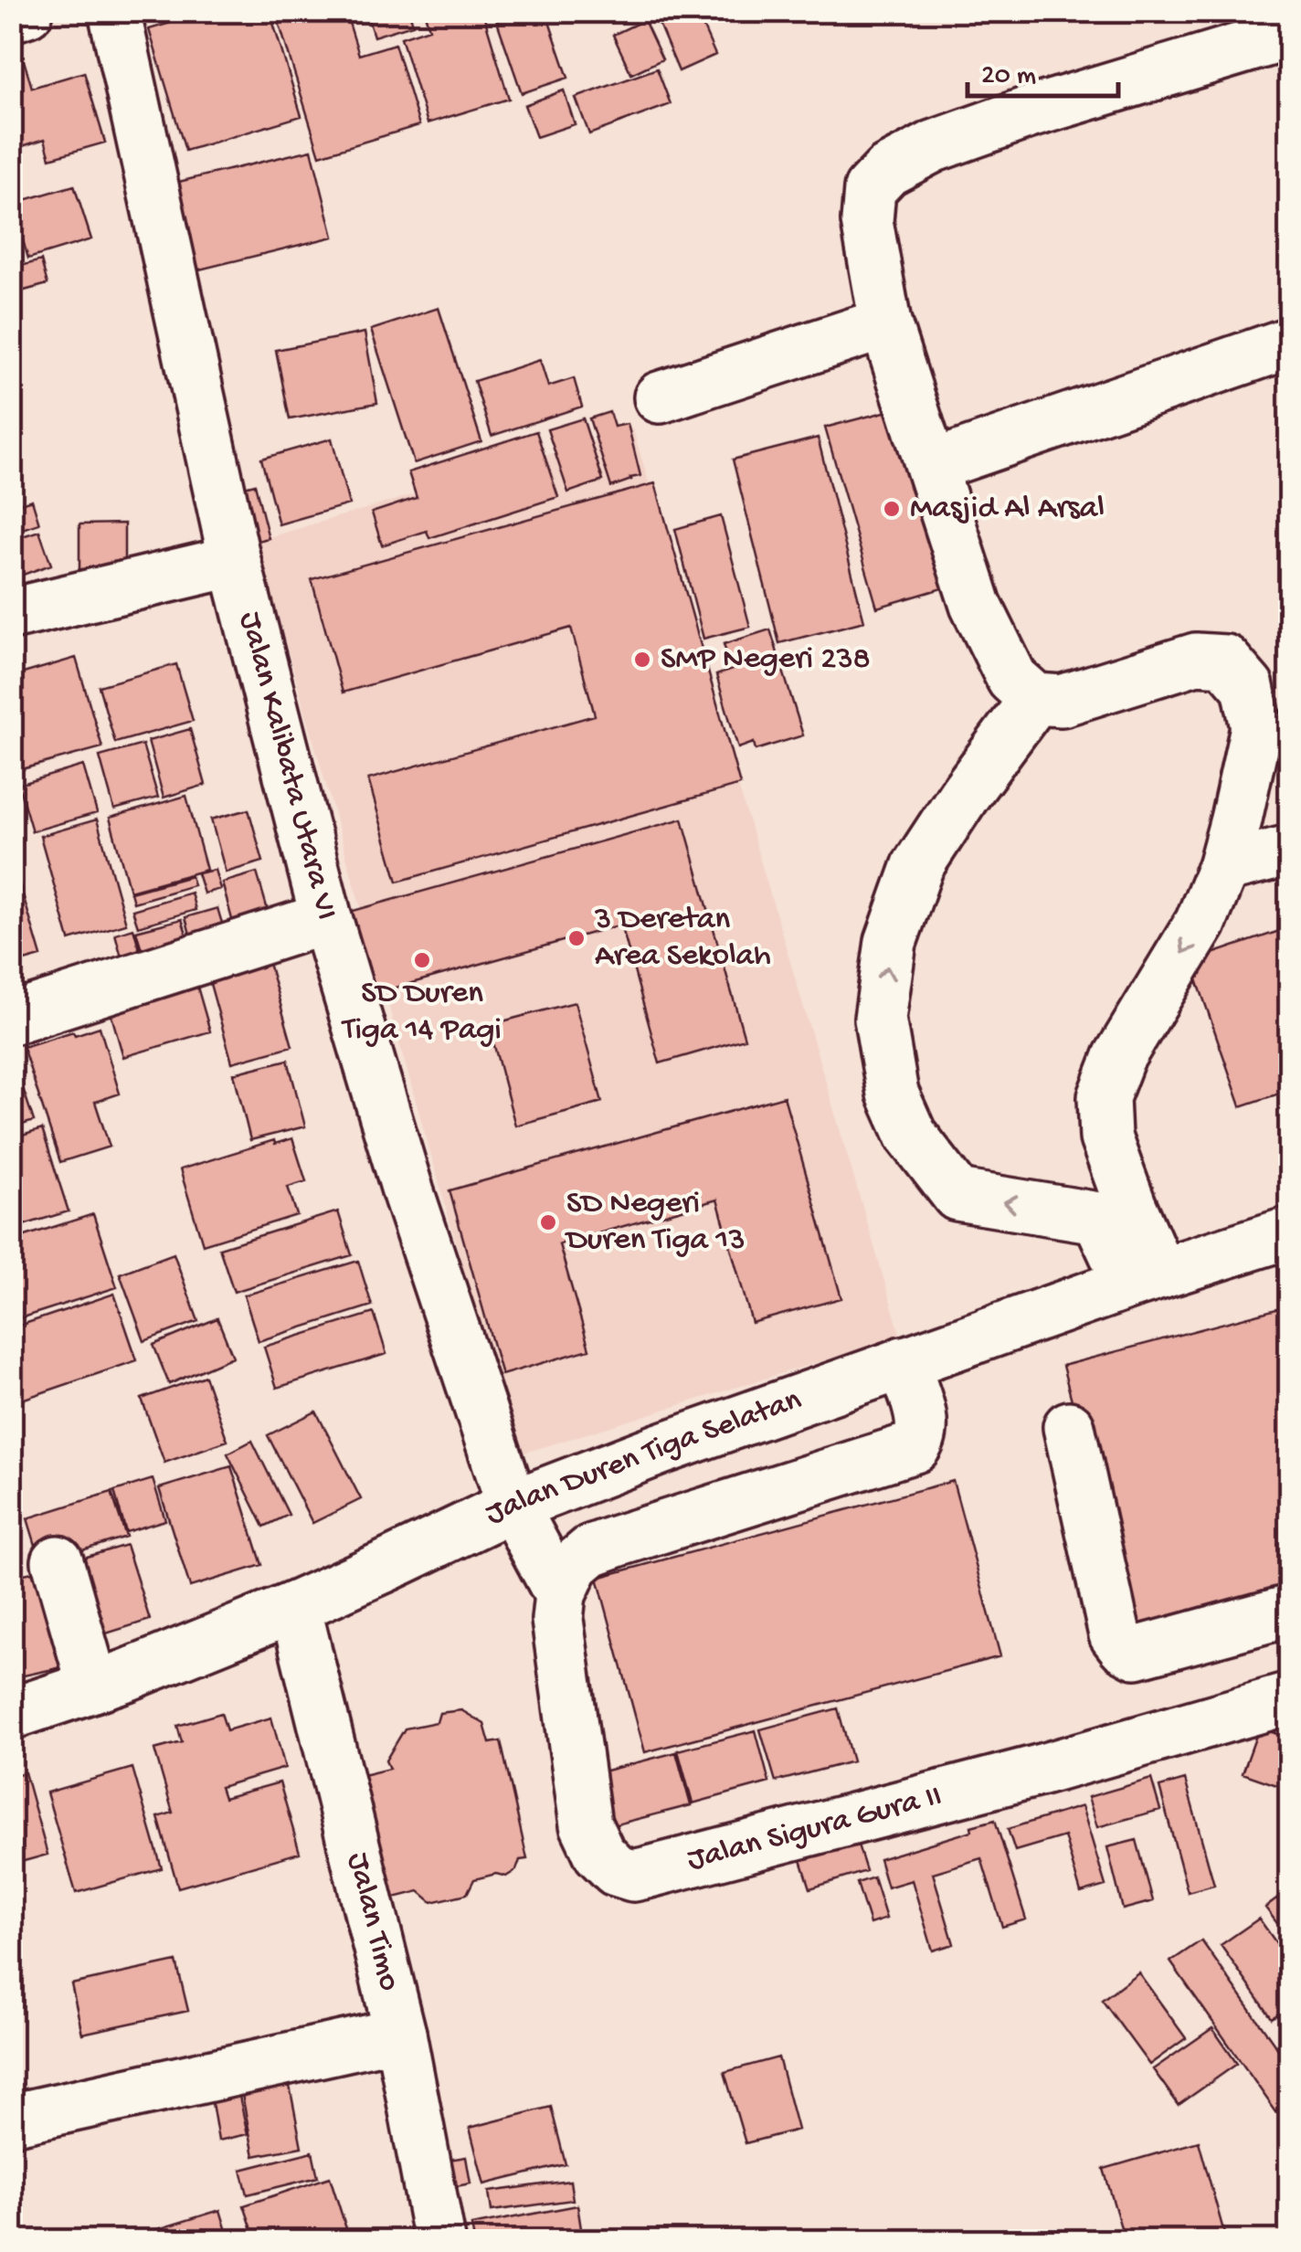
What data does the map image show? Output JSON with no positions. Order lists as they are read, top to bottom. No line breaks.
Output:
{"streets":{"street":["Jalan Kalibata Utara VI","Jalan Duren Tiga Selatan","Jalan Sigura Gura II","Jalan Timo"]},"crossings":[["Jalan Kalibata Utara VI","Jalan Duren Tiga Selatan"],["Jalan Kalibata Utara VI","Jalan Sigura Gura II"],["Jalan Duren Tiga Selatan","Jalan Sigura Gura II"],["Jalan Duren Tiga Selatan","Jalan Timo"]],"places":["Masjid Al Arsal","SMP Negeri 238","3 Deretan Area Sekolah","SD Duren Tiga 14 Pagi","SD Negeri Duren Tiga 13"],"scale_bar":"20 m"}
